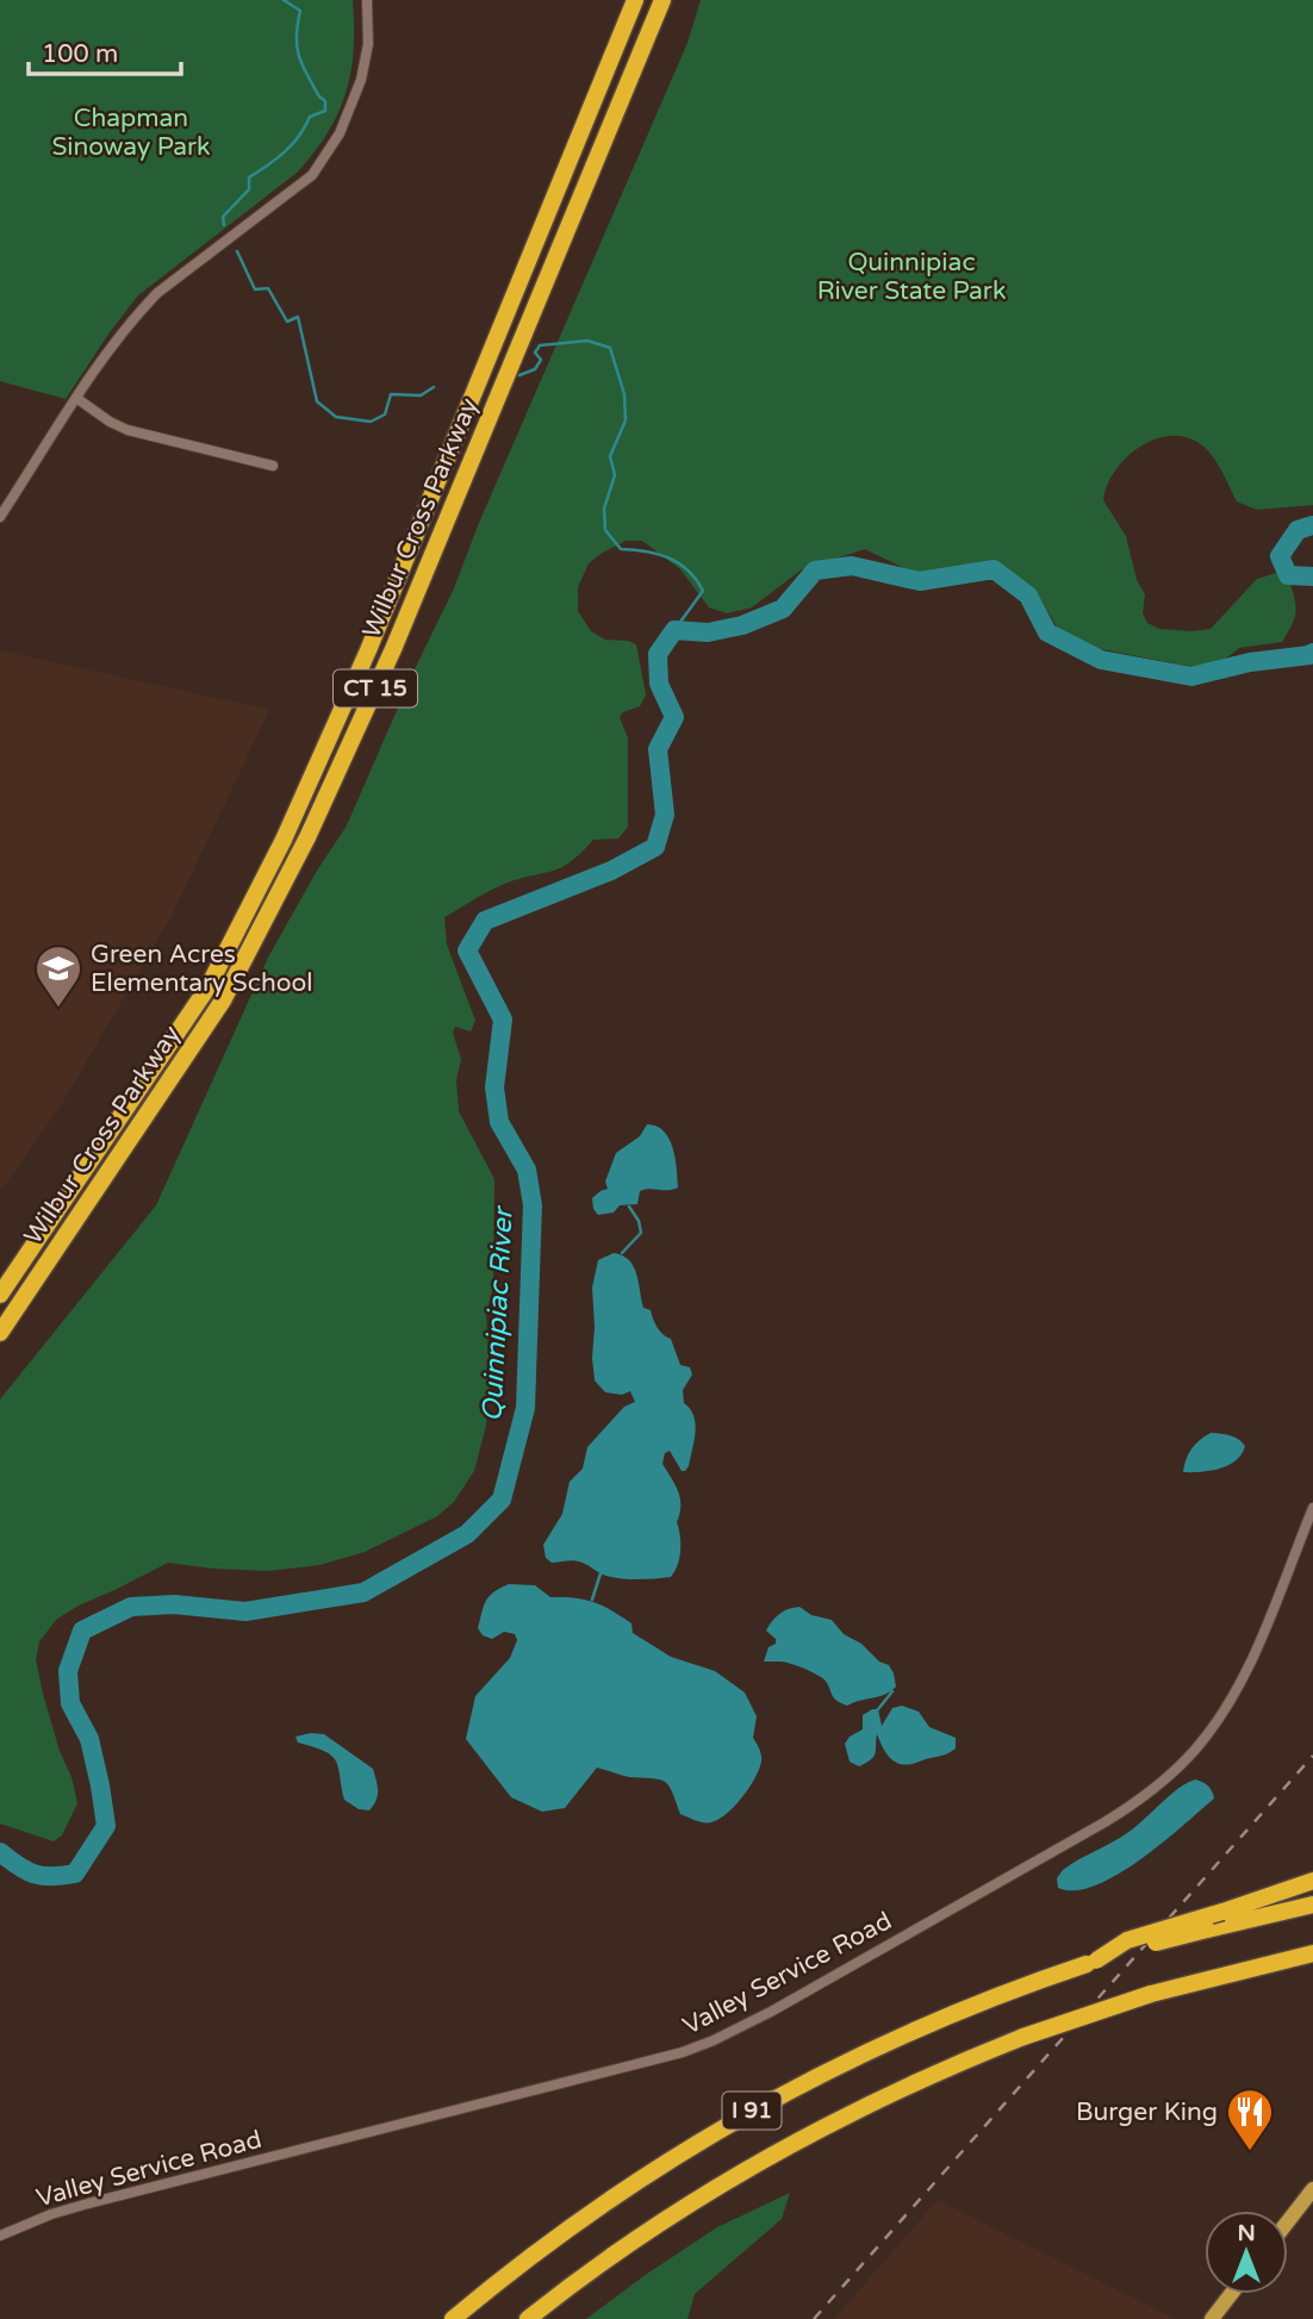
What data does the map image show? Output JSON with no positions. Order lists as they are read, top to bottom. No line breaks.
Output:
{"streets":{"highway":["Wilbur Cross Parkway","CT 15","I 91"],"street":["Valley Service Road"]},"water":["Quinnipiac River"],"parks":["Chapman Sinoway Park","Quinnipiac River State Park"],"places":{"school or university":["Green Acres Elementary School"],"restaurant":["Burger King"]},"scale_bar":"100 m","north":"top"}
